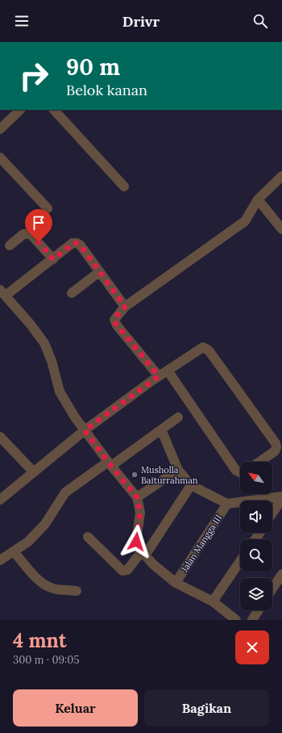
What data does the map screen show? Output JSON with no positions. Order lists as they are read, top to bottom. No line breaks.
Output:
{"streets":{"street":["Jalan Mangga III"]},"places":["Musholla Baiturrahman"],"north":"top left","page":{"header":"Drivr","turn":["90 m","Belok kanan"],"heading":["4 mnt","300 m · 09:05"],"buttons":["Keluar","Bagikan"]}}
